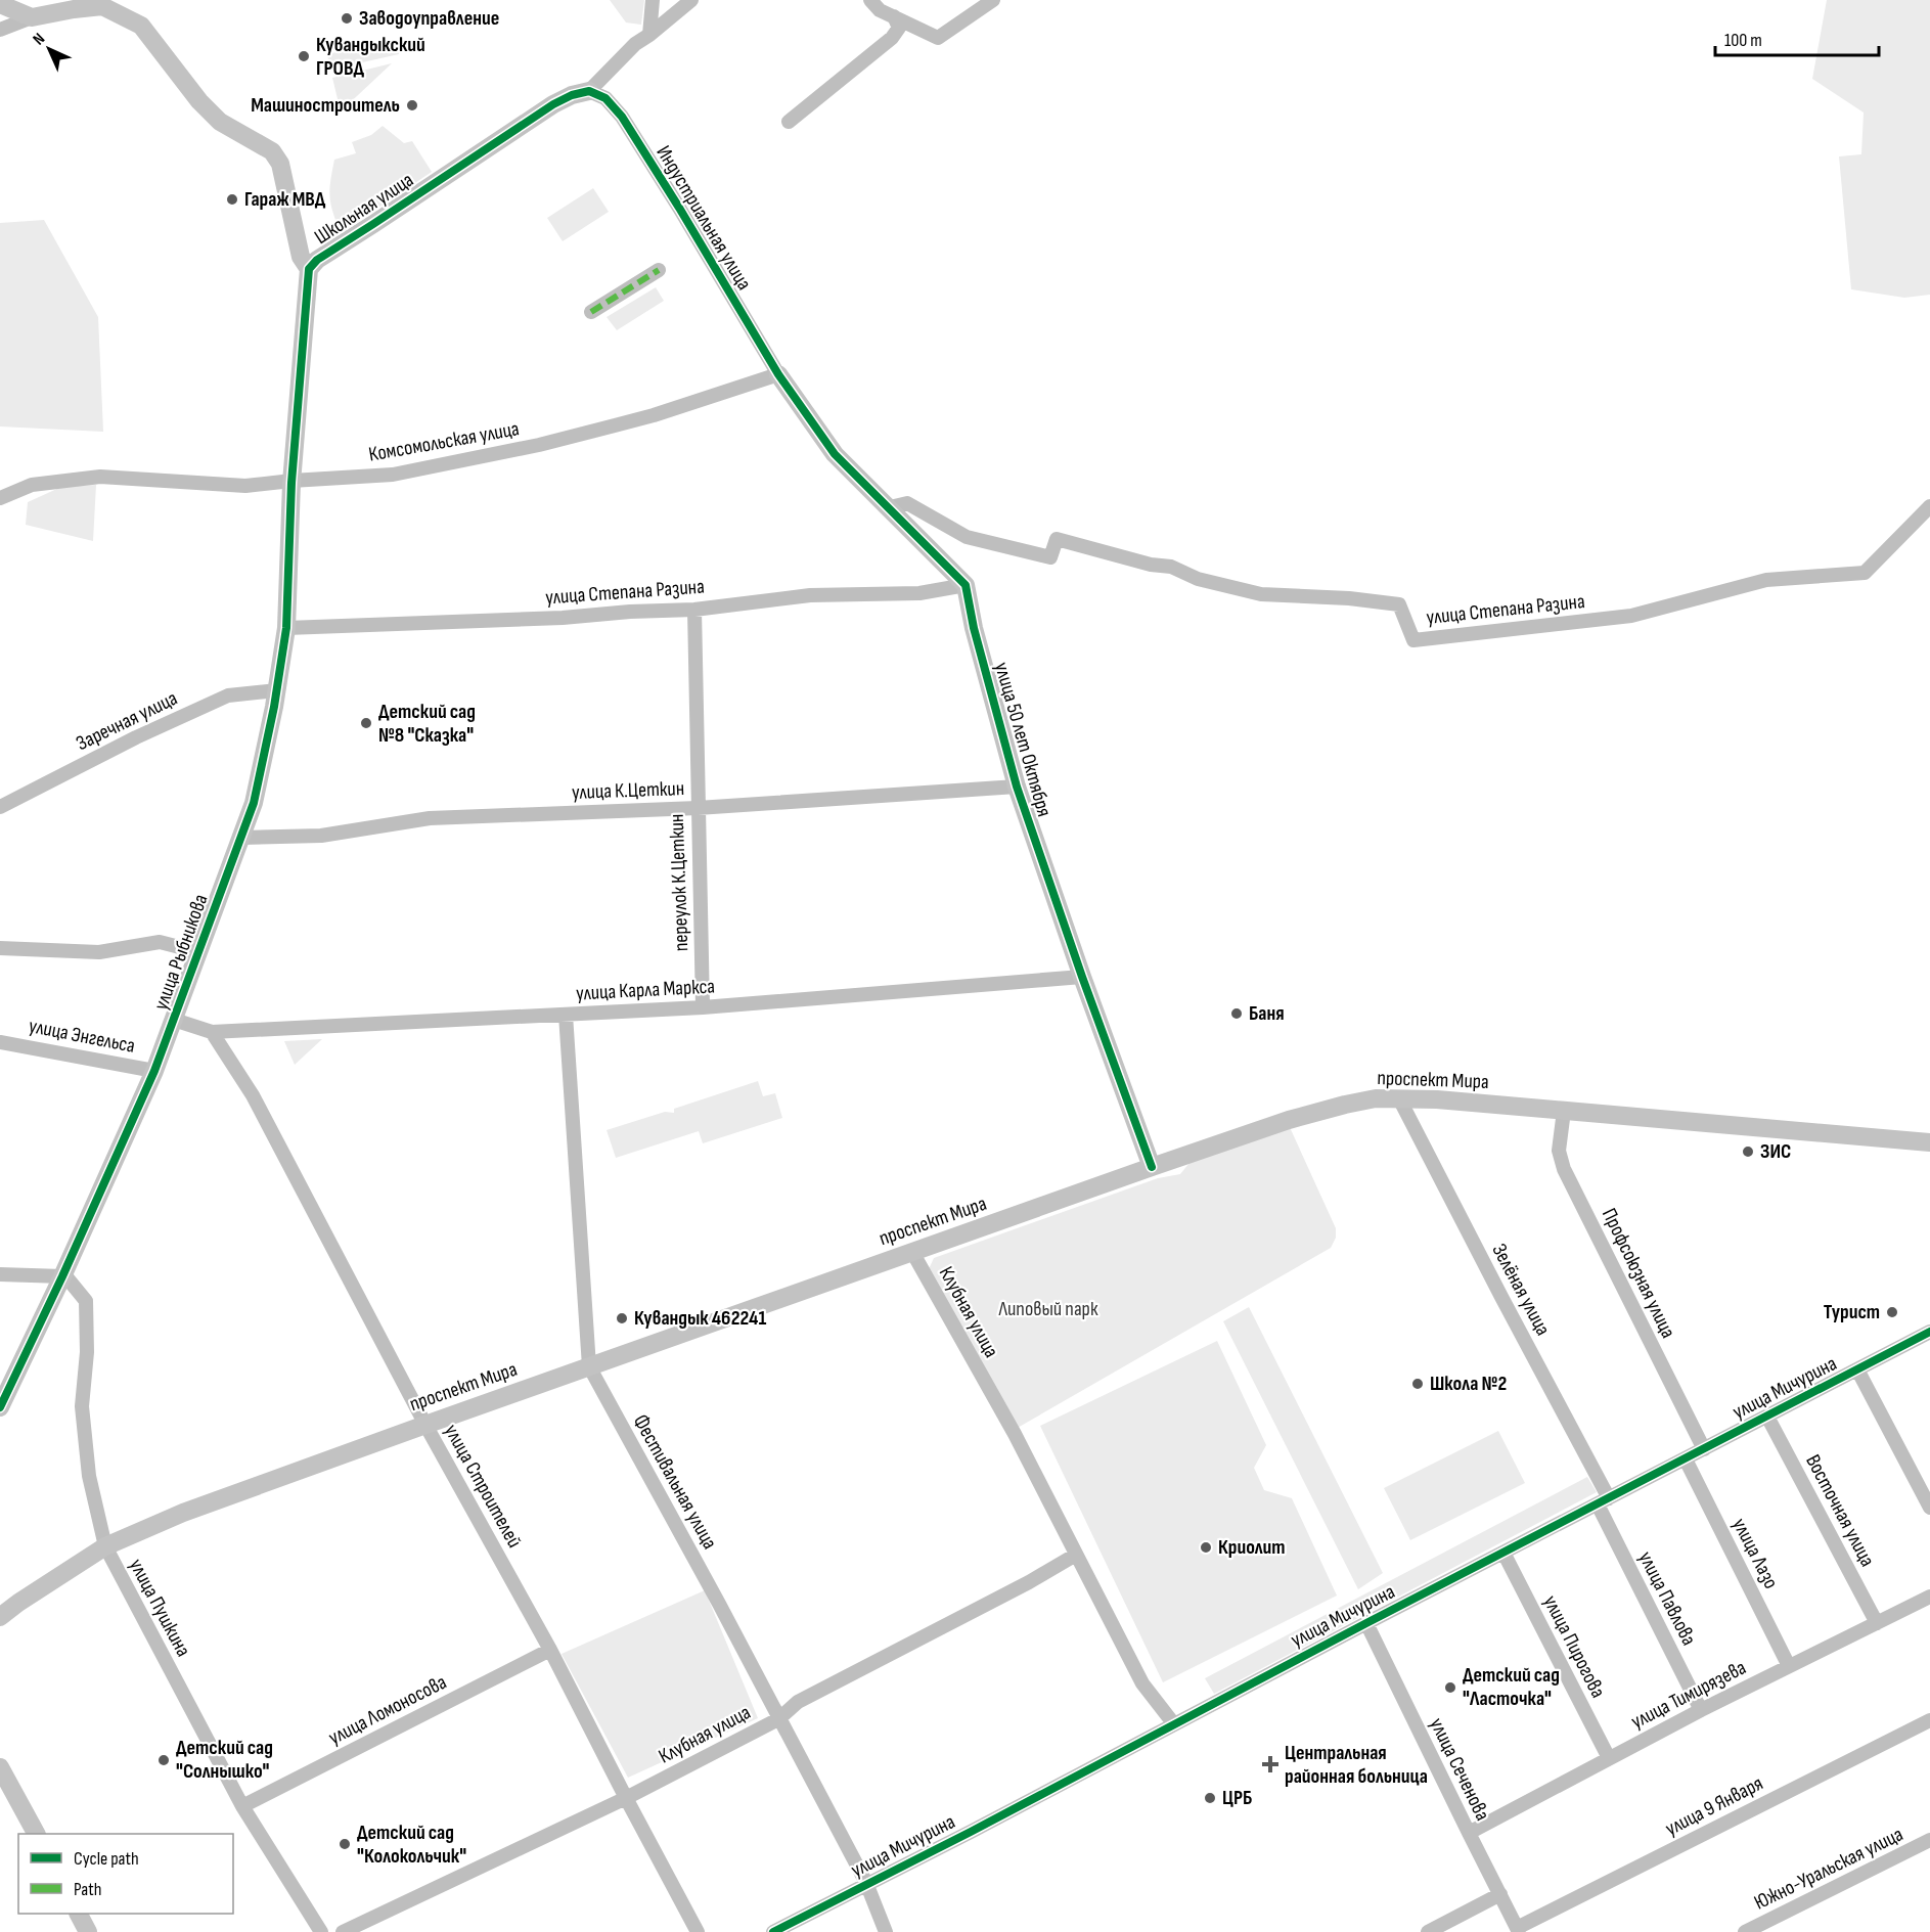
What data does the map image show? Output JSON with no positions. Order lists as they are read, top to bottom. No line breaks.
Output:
{"streets":{"street":["Школьная улица","Индустриальная улица","Комсомольская улица","улица Степана Разина","Заречная улица","улица 50 лет Октября","улица К.Цеткин","переулок К.Цеткин","улица Рыбникова","улица Карла Маркса","улица Энгельса","проспект Мира","Профсоюзная улица","Зелёная улица","Клубная улица","улица Мичурина","Фестивальная улица","улица Строителей","Восточная улица","улица Лазо","улица Павлова","улица Пушкина","улица Пирогова","улица Тимирязева","улица Ломоносова","улица Сеченова","улица 9 Января","Южно-Уральская улица"]},"crossings":[["Школьная улица","Индустриальная улица"],["Школьная улица","Комсомольская улица"],["Школьная улица","улица Рыбникова"],["Индустриальная улица","Комсомольская улица"],["Комсомольская улица","улица Рыбникова"],["улица Степана Разина","улица 50 лет Октября"],["улица Степана Разина","переулок К.Цеткин"],["улица Степана Разина","улица Рыбникова"],["Заречная улица","улица Рыбникова"],["улица 50 лет Октября","улица К.Цеткин"],["улица 50 лет Октября","улица Карла Маркса"],["улица 50 лет Октября","проспект Мира"],["улица К.Цеткин","переулок К.Цеткин"],["улица К.Цеткин","улица Рыбникова"],["переулок К.Цеткин","улица Карла Маркса"],["улица Рыбникова","улица Энгельса"],["улица Рыбникова","улица Пушкина"],["улица Карла Маркса","Фестивальная улица"],["улица Карла Маркса","улица Строителей"],["проспект Мира","Профсоюзная улица"],["проспект Мира","Зелёная улица"],["проспект Мира","Клубная улица"],["проспект Мира","Фестивальная улица"],["проспект Мира","улица Строителей"],["проспект Мира","улица Пушкина"],["Профсоюзная улица","улица Мичурина"],["Зелёная улица","улица Мичурина"],["Зелёная улица","улица Павлова"],["Клубная улица","улица Мичурина"],["Клубная улица","Фестивальная улица"],["Клубная улица","улица Строителей"],["улица Мичурина","Фестивальная улица"],["улица Мичурина","Восточная улица"],["улица Мичурина","улица Лазо"],["улица Мичурина","улица Павлова"],["улица Мичурина","улица Пирогова"],["улица Мичурина","улица Сеченова"],["улица Строителей","улица Ломоносова"],["Восточная улица","улица Тимирязева"],["улица Лазо","улица Тимирязева"],["улица Павлова","улица Тимирязева"],["улица Пушкина","улица Ломоносова"],["улица Пирогова","улица Тимирязева"],["улица Тимирязева","улица Сеченова"],["улица Сеченова","улица 9 Января"]],"parks":["Липовый парк"],"places":{"other":["Заводоуправление","Кувандыкский ГРОВД","Машиностроитель","Гараж МВД","Детский сад №8 \"Сказка\"","Баня","ЗИС","Турист","Кувандык 462241","Школа №2","Криолит","Детский сад \"Ласточка\"","Детский сад \"Солнышко\"","ЦРБ","Детский сад \"Колокольчик\""],"health":["Центральная районная больница"]},"legend":["Cycle path","Path"],"scale_bar":"100 m","north":"top left"}
